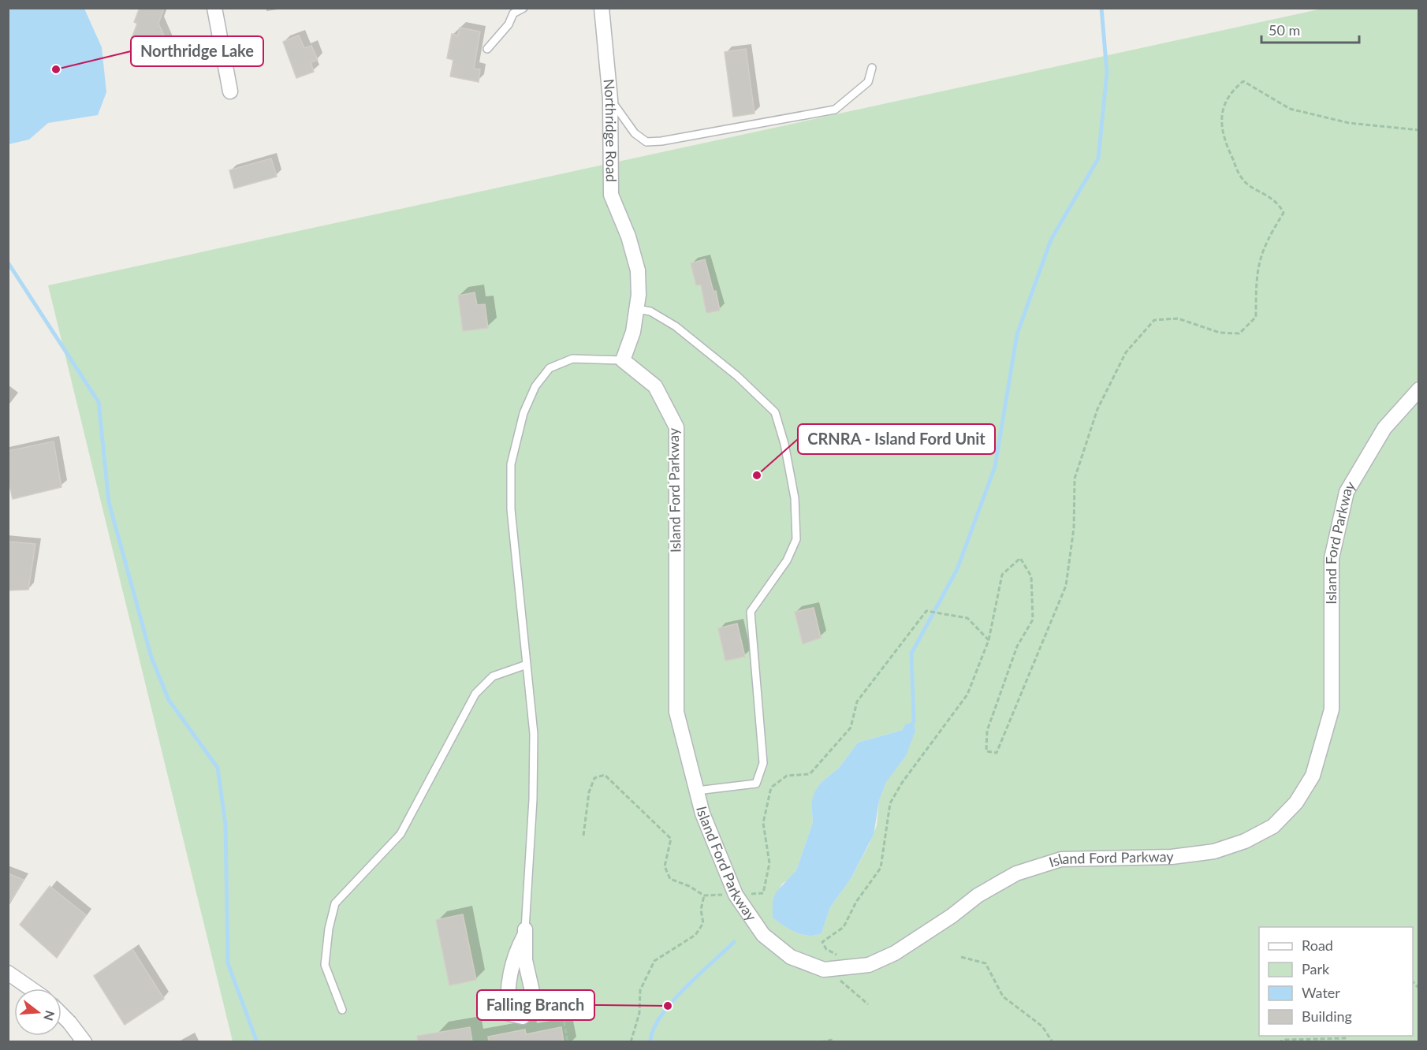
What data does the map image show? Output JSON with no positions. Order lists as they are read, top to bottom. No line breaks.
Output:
{"streets":{"street":["Northridge Road","Island Ford Parkway"]},"crossings":[["Northridge Road","Island Ford Parkway"]],"places":["Northridge Lake","CRNRA - Island Ford Unit","Falling Branch"],"legend":["Road","Park","Water","Building"],"scale_bar":"50 m","north":"right"}
